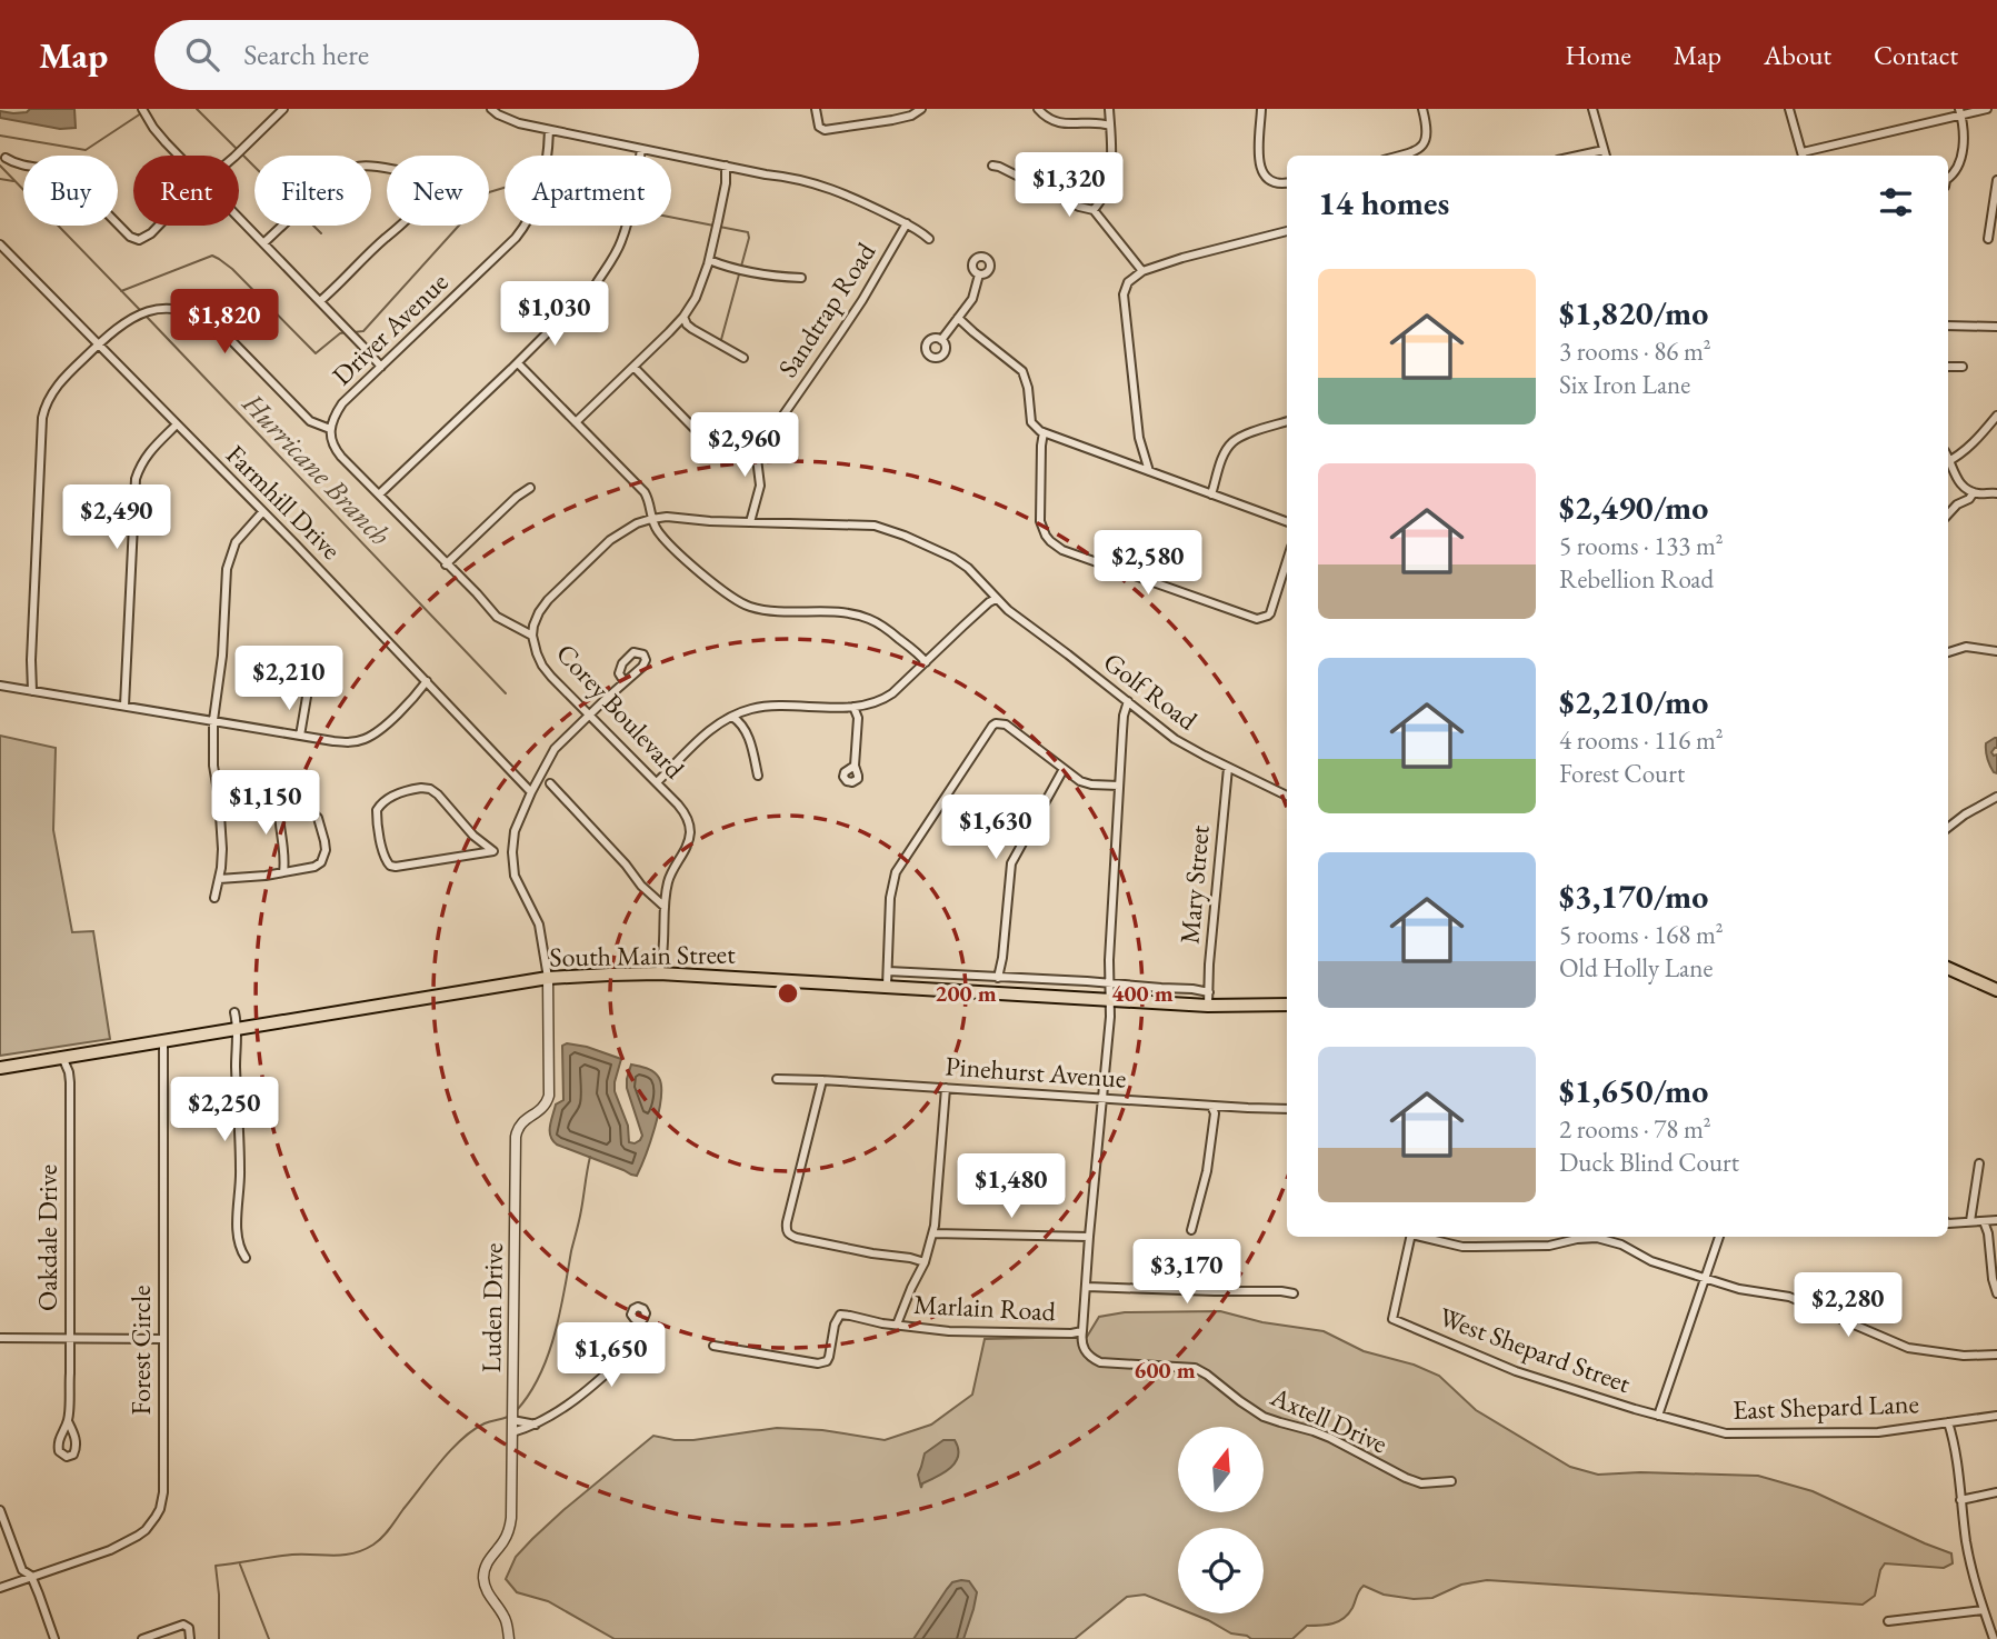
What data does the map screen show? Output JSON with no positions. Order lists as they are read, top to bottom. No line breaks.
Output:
{"streets":{"main road":["South Main Street"],"street":["Sandtrap Road","Driver Avenue","Farmhill Drive","Golf Road","Corey Boulevard","Mary Street","Pinehurst Avenue","Oakdale Drive","Luden Drive","Marlain Road","Forest Circle","West Shepard Street","East Shepard Lane","Axtell Drive"]},"crossings":[["Golf Road","Corey Boulevard"],["Golf Road","Mary Street"],["Corey Boulevard","South Main Street"],["Mary Street","South Main Street"],["South Main Street","Oakdale Drive"],["South Main Street","Luden Drive"],["South Main Street","Forest Circle"],["Marlain Road","Axtell Drive"],["West Shepard Street","East Shepard Lane"]],"water":["Hurricane Branch"],"north":"top","page":{"header":"Map","search":"Search here","nav":["Home","Map","About","Contact"],"price":["$1,320","$1,030","$1,820","$2,960","$2,490","$2,580","$2,210","$1,150","$1,630","$2,250","$1,480","$3,170","$2,280","$1,650"],"chip":["Buy","Rent","Filters","New","Apartment"],"heading":"14 homes","list":[{"name":"$1,820/mo","note":"3 rooms · 86 m² · Six Iron Lane"},{"name":"$2,490/mo","note":"5 rooms · 133 m² · Rebellion Road"},{"name":"$2,210/mo","note":"4 rooms · 116 m² · Forest Court"},{"name":"$3,170/mo","note":"5 rooms · 168 m² · Old Holly Lane"},{"name":"$1,650/mo","note":"2 rooms · 78 m² · Duck Blind Court"}]},"rings":["200 m","400 m","600 m"]}
